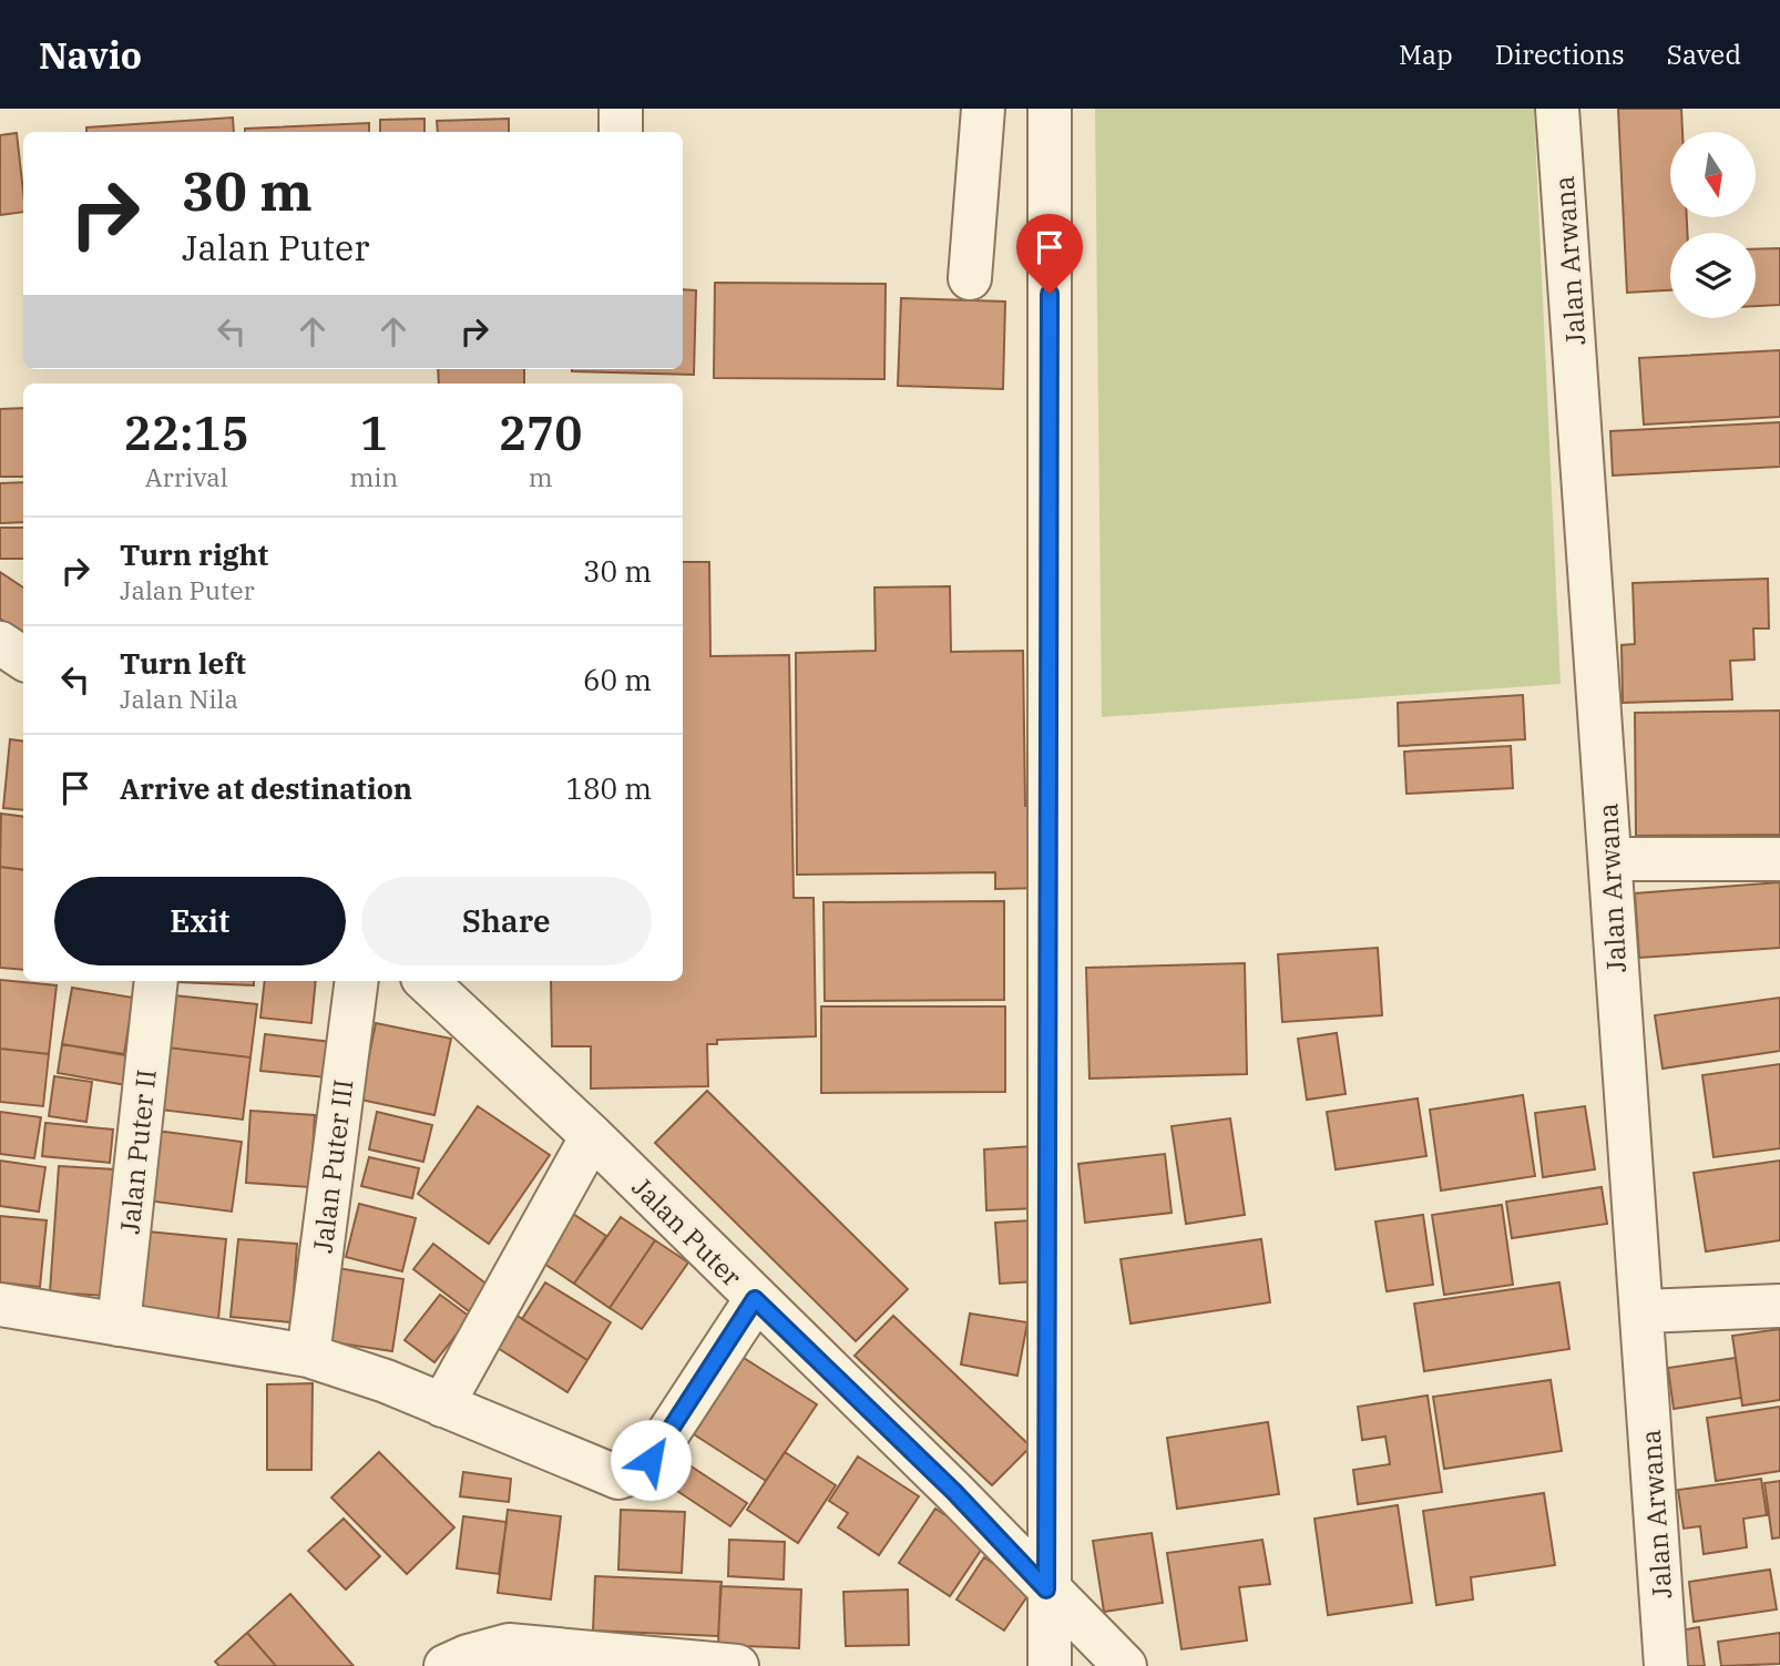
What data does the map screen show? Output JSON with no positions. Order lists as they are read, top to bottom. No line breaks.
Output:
{"streets":{"street":["Jalan Arwana","Jalan Puter II","Jalan Puter III","Jalan Puter"]},"north":"bottom","page":{"header":"Navio","nav":["Map","Directions","Saved"],"turn":["30 m","Jalan Puter"],"eta":["22:15","Arrival","1","min","270","m"],"list":[{"name":"Turn right","note":"Jalan Puter","value":"30 m"},{"name":"Turn left","note":"Jalan Nila","value":"60 m"},{"name":"Arrive at destination","value":"180 m"}],"buttons":["Exit","Share"]}}
